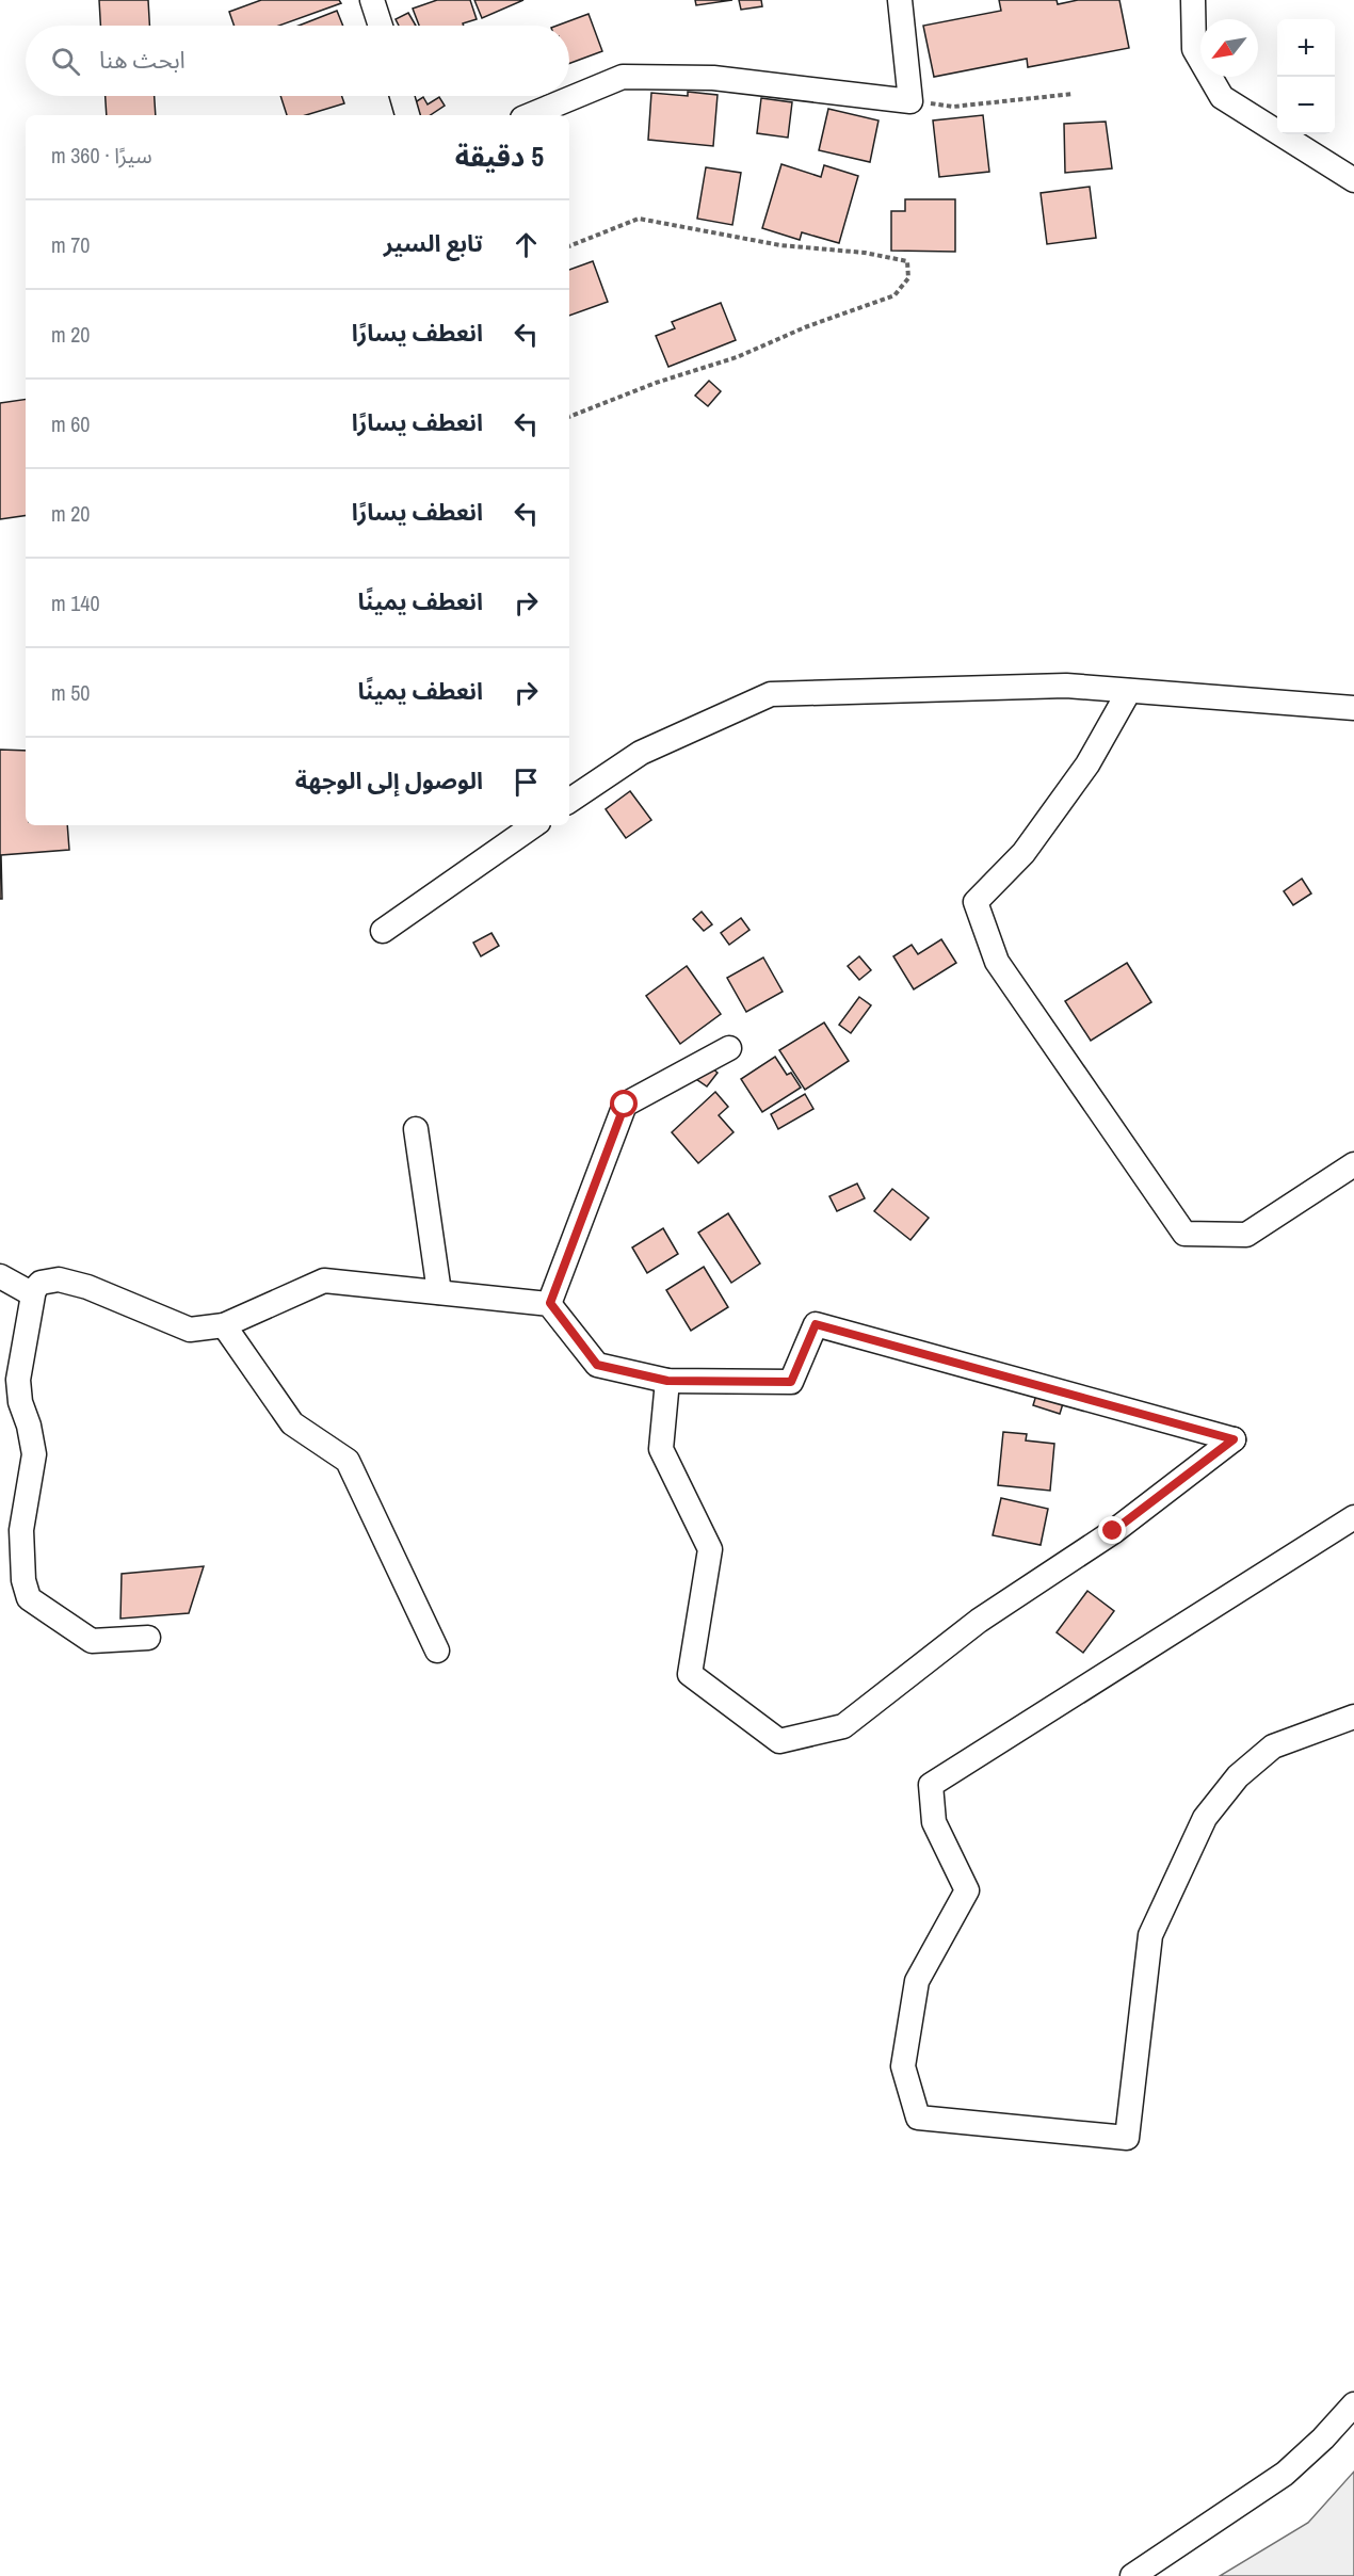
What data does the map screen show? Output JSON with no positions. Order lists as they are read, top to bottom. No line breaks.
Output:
{"north":"bottom left","page":{"map_buttons":["+","−"],"search":"ابحث هنا","heading":["5 دقيقة","سيرًا · 360 m"],"list":[["تابع السير","70 m"],["انعطف يسارًا","20 m"],["انعطف يسارًا","60 m"],["انعطف يسارًا","20 m"],["انعطف يمينًا","140 m"],["انعطف يمينًا","50 m"],"الوصول إلى الوجهة"]}}
